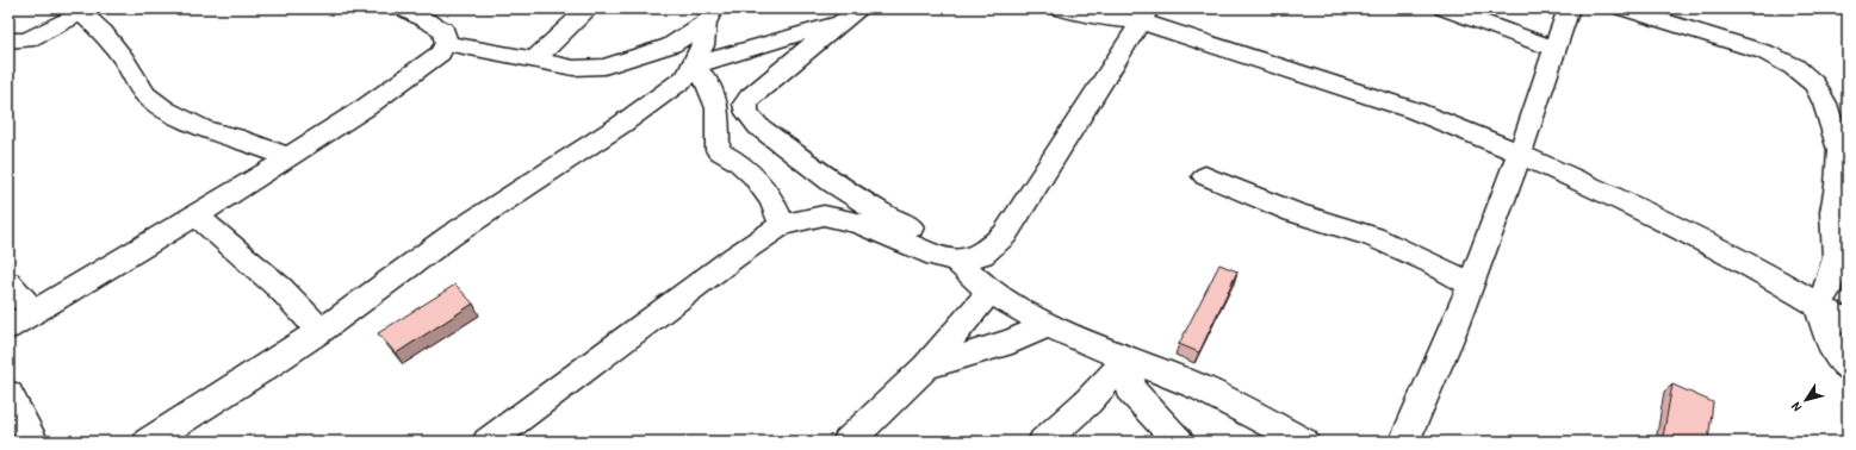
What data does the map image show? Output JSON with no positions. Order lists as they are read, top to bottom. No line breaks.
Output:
{"north":"bottom left"}
